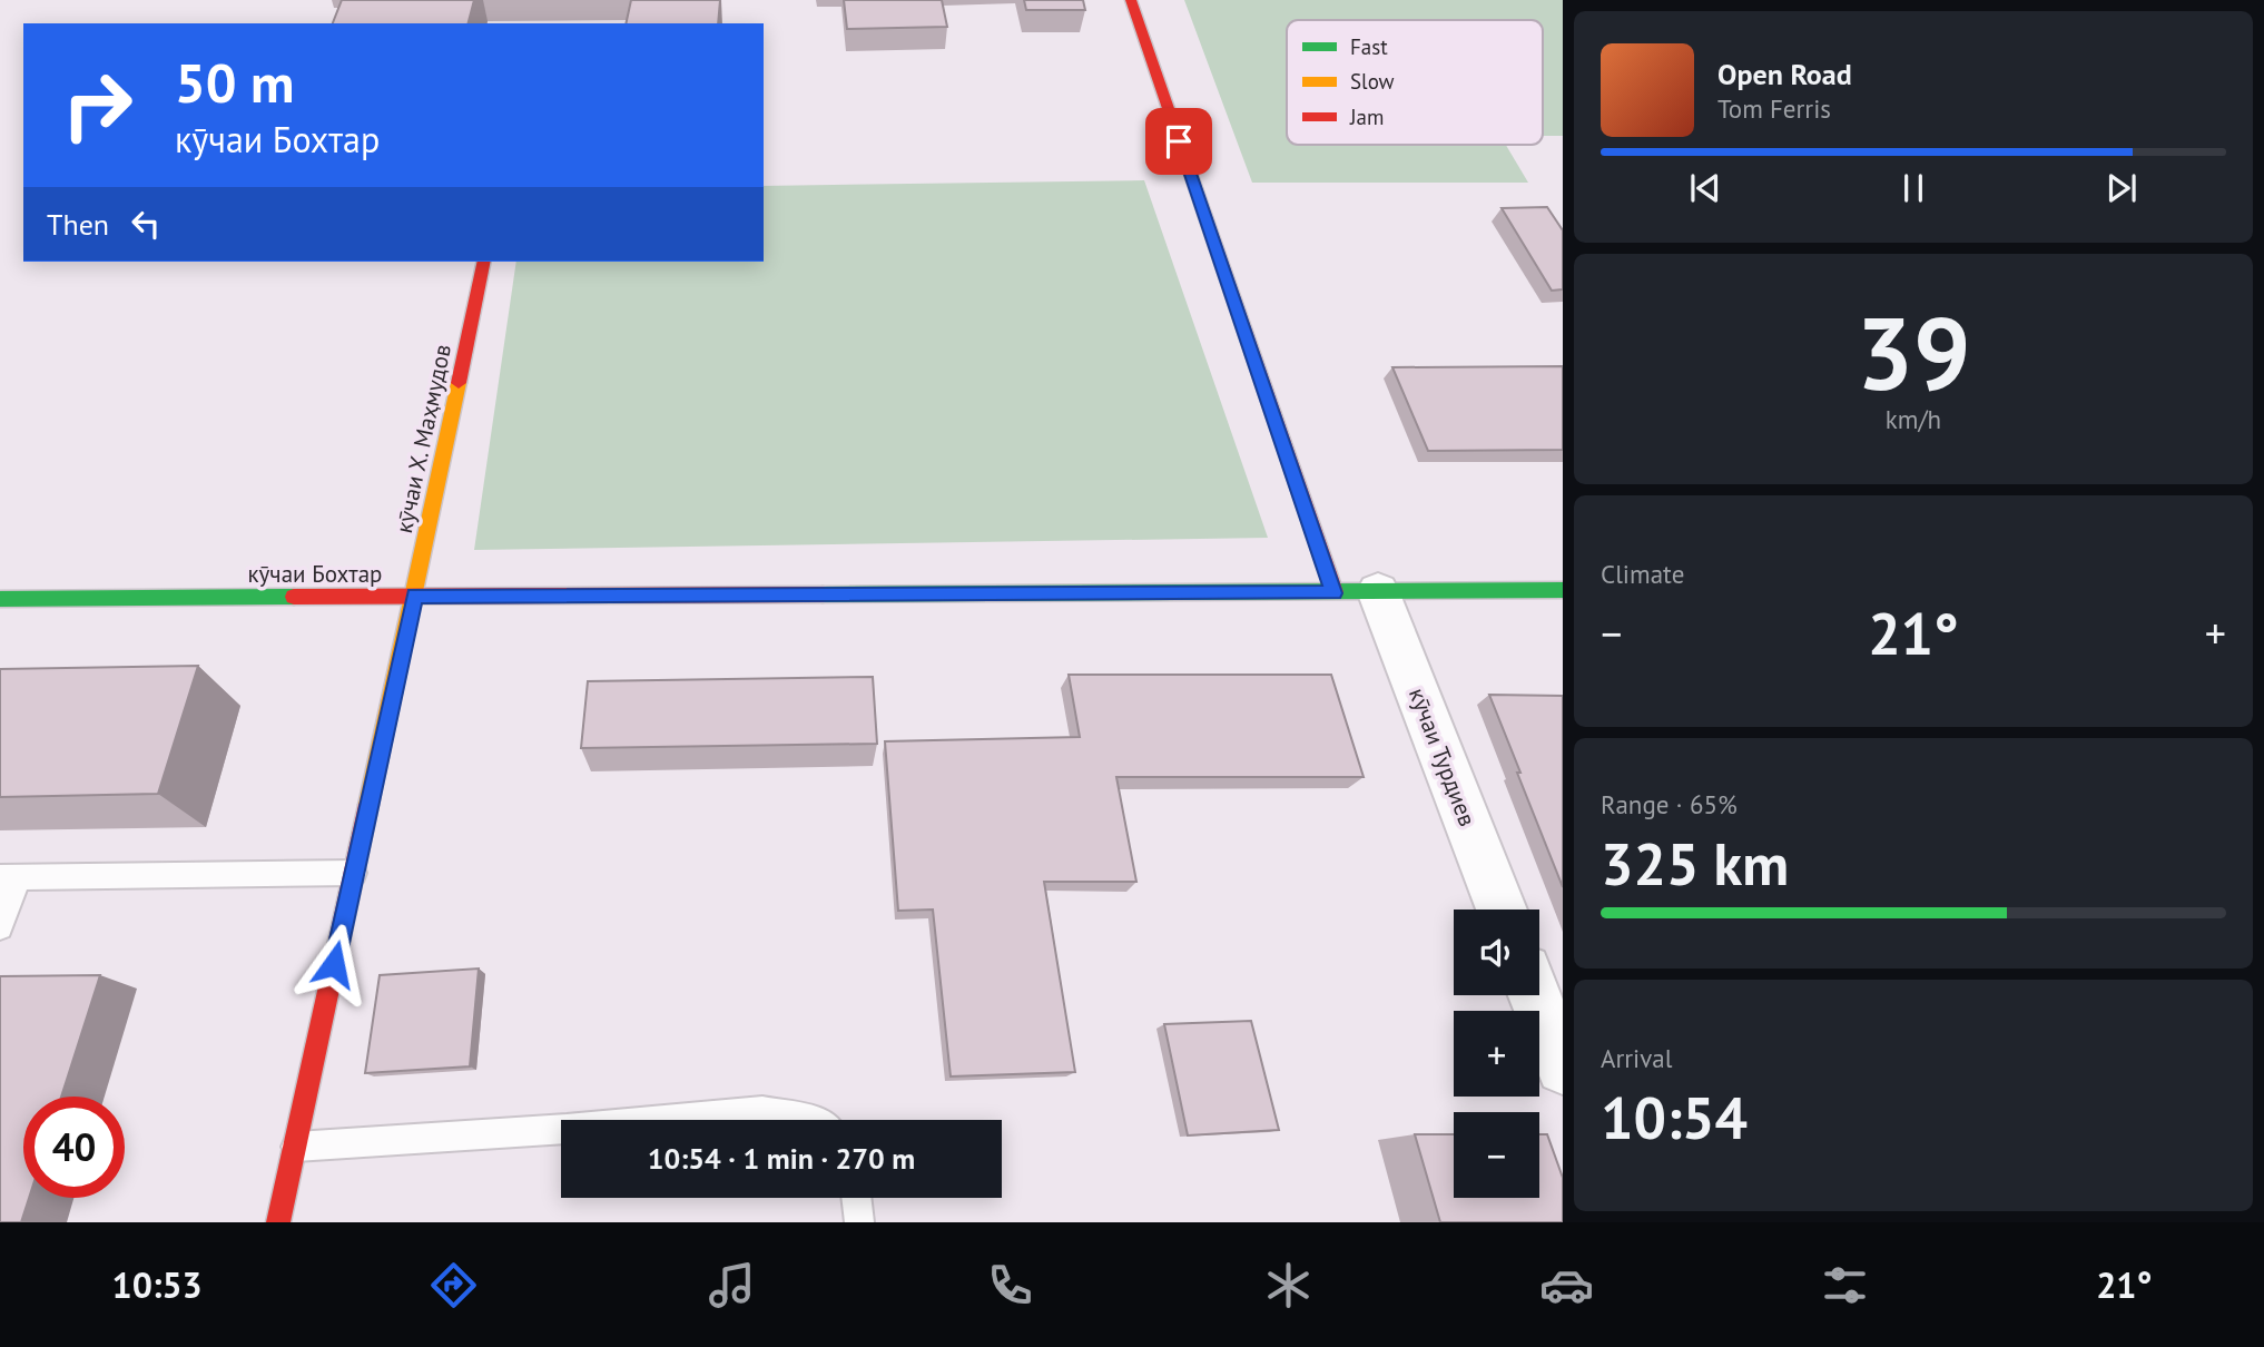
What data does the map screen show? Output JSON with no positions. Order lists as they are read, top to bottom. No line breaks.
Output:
{"streets":{"street":["кӯчаи Х. Маҳмудов","кӯчаи Бохтар","кӯчаи Турдиев"]},"crossings":[["кӯчаи Х. Маҳмудов","кӯчаи Бохтар"],["кӯчаи Бохтар","кӯчаи Турдиев"]],"legend":["Fast","Slow","Jam"],"page":{"turn":["50 m","кӯчаи Бохтар"],"song":["Open Road","Tom Ferris"],"then":"Then","tile":[["39","km/h"],"Climate",["Range · 65%","325 km"],["Arrival","10:54"]],"heat":["−","21°","+"],"map_buttons":["+","−"],"limit":"40","trip":"10:54 · 1 min · 270 m","tabs":["10:53","21°"]}}
